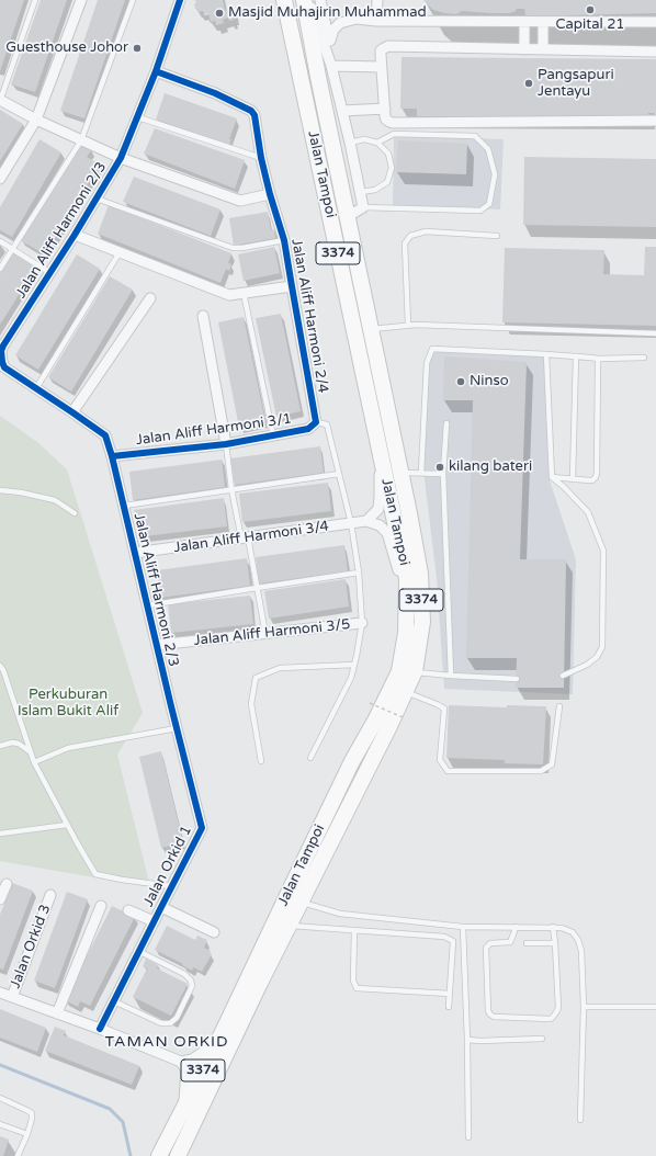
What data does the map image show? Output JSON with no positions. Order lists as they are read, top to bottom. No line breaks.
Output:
{"streets":{"main road":["Jalan Tampoi","3374"],"street":["Jalan Aliff Harmoni 2/3","Jalan Aliff Harmoni 2/4","Jalan Aliff Harmoni 3/1","Jalan Aliff Harmoni 3/4","Jalan Aliff Harmoni 3/5","Jalan Orkid 1","Jalan Orkid 3"]},"crossings":[["Jalan Aliff Harmoni 2/3","Jalan Aliff Harmoni 2/4"],["Jalan Aliff Harmoni 2/3","Jalan Aliff Harmoni 3/1"],["Jalan Aliff Harmoni 2/3","Jalan Aliff Harmoni 3/4"],["Jalan Aliff Harmoni 2/3","Jalan Aliff Harmoni 3/5"],["Jalan Aliff Harmoni 2/3","Jalan Orkid 1"],["Jalan Aliff Harmoni 2/4","Jalan Aliff Harmoni 3/1"]],"districts":["TAMAN ORKID"],"parks":["Perkuburan Islam Bukit Alif"],"places":["Capital 21","Masjid Muhajirin Muhammad","Guesthouse Johor","Pangsapuri Jentayu","Ninso","kilang bateri"]}
